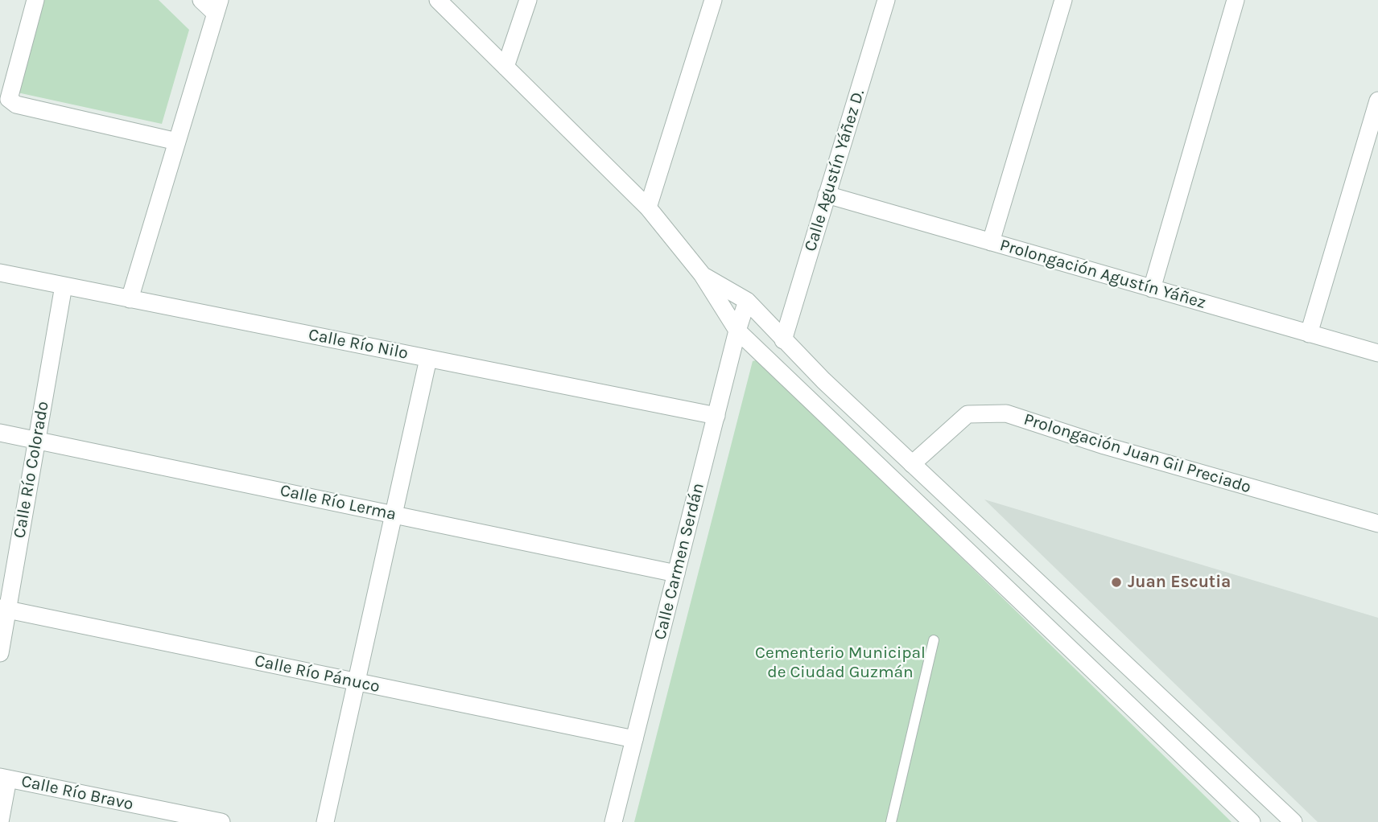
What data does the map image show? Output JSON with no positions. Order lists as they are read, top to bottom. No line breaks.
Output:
{"streets":{"street":["Calle Agustín Yáñez D.","Prolongación Agustín Yáñez","Calle Río Nilo","Prolongación Juan Gil Preciado","Calle Río Colorado","Calle Río Lerma","Calle Carmen Serdán","Calle Río Pánuco","Calle Río Bravo"]},"crossings":[["Calle Agustín Yáñez D.","Prolongación Agustín Yáñez"],["Calle Río Nilo","Calle Río Colorado"],["Calle Río Nilo","Calle Carmen Serdán"],["Calle Río Colorado","Calle Río Lerma"],["Calle Río Colorado","Calle Río Pánuco"],["Calle Río Lerma","Calle Carmen Serdán"],["Calle Carmen Serdán","Calle Río Pánuco"]],"parks":["Cementerio Municipal de Ciudad Guzmán"],"places":["Juan Escutia"]}
